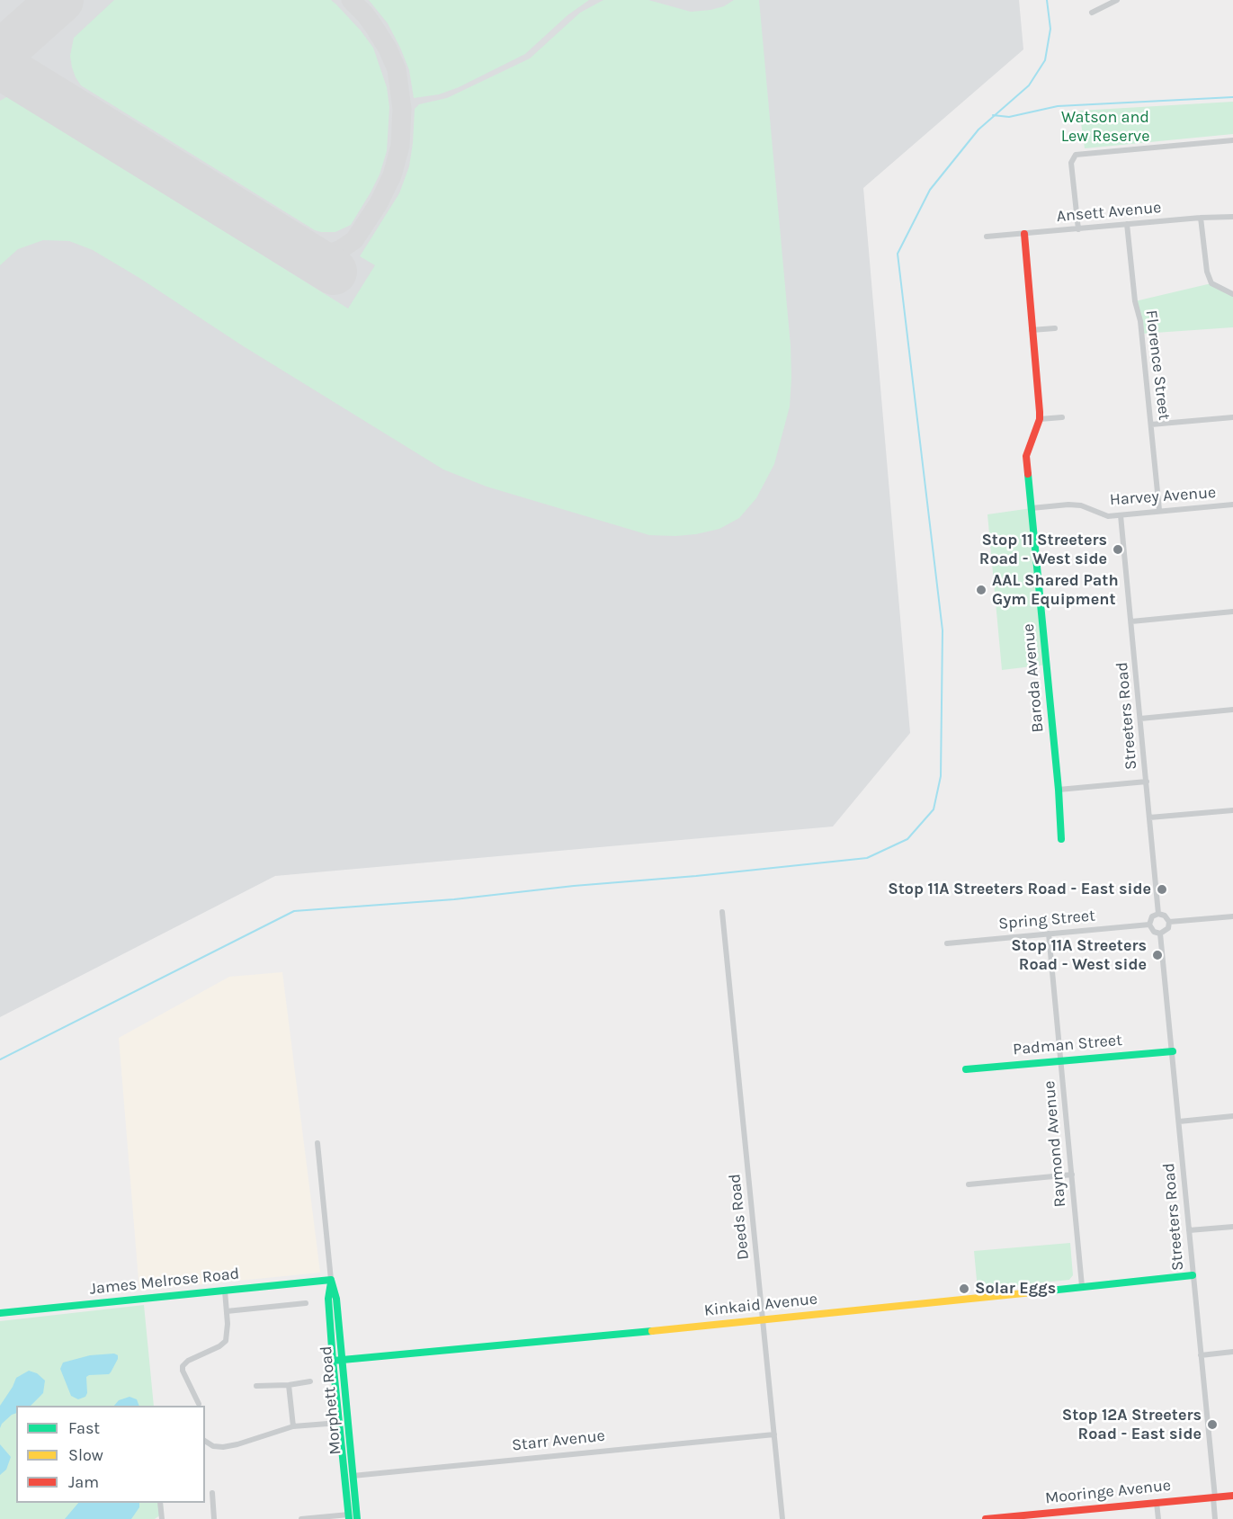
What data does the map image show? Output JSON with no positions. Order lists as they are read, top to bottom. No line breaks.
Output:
{"streets":{"street":["Ansett Avenue","Florence Street","Harvey Avenue","Baroda Avenue","Streeters Road","Spring Street","Padman Street","Raymond Avenue","Deeds Road","James Melrose Road","Kinkaid Avenue","Morphett Road","Starr Avenue","Mooringe Avenue"]},"crossings":[["Ansett Avenue","Florence Street"],["Ansett Avenue","Baroda Avenue"],["Florence Street","Harvey Avenue"],["Harvey Avenue","Baroda Avenue"],["Harvey Avenue","Streeters Road"],["Streeters Road","Spring Street"],["Streeters Road","Padman Street"],["Streeters Road","Kinkaid Avenue"],["Streeters Road","Mooringe Avenue"],["Spring Street","Raymond Avenue"],["Padman Street","Raymond Avenue"],["Raymond Avenue","Kinkaid Avenue"],["Deeds Road","Kinkaid Avenue"],["Deeds Road","Starr Avenue"],["James Melrose Road","Morphett Road"],["Kinkaid Avenue","Morphett Road"],["Morphett Road","Starr Avenue"]],"parks":["Watson and Lew Reserve"],"places":["Stop 11 Streeters Road - West side","AAL Shared Path Gym Equipment","Stop 11A Streeters Road - East side","Stop 11A Streeters Road - West side","Solar Eggs","Stop 12A Streeters Road - East side"],"legend":["Fast","Slow","Jam"]}
